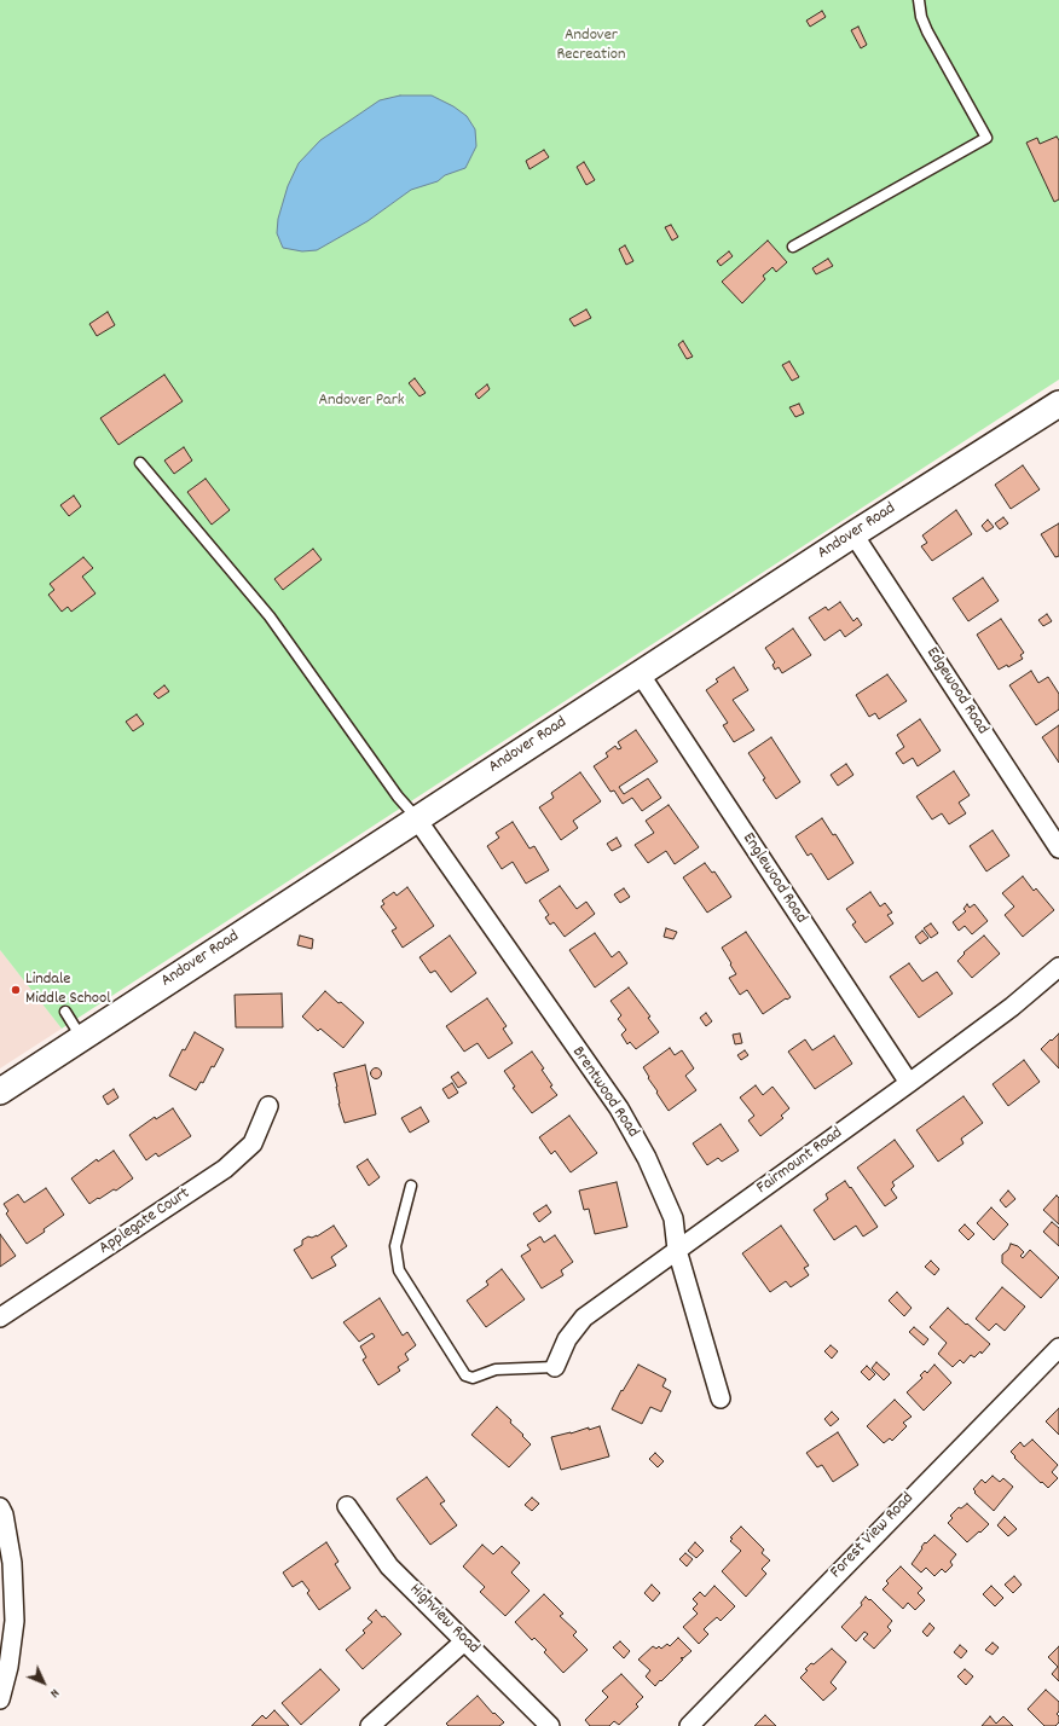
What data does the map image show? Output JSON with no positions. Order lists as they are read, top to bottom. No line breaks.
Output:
{"streets":{"street":["Andover Road","Edgewood Road","Englewood Road","Brentwood Road","Fairmount Road","Applegate Court","Forest View Road","Highview Road"]},"crossings":[["Andover Road","Edgewood Road"],["Andover Road","Englewood Road"],["Andover Road","Brentwood Road"],["Englewood Road","Fairmount Road"],["Brentwood Road","Fairmount Road"]],"parks":["Andover Recreation","Andover Park"],"places":["Lindale Middle School"],"north":"bottom right"}
